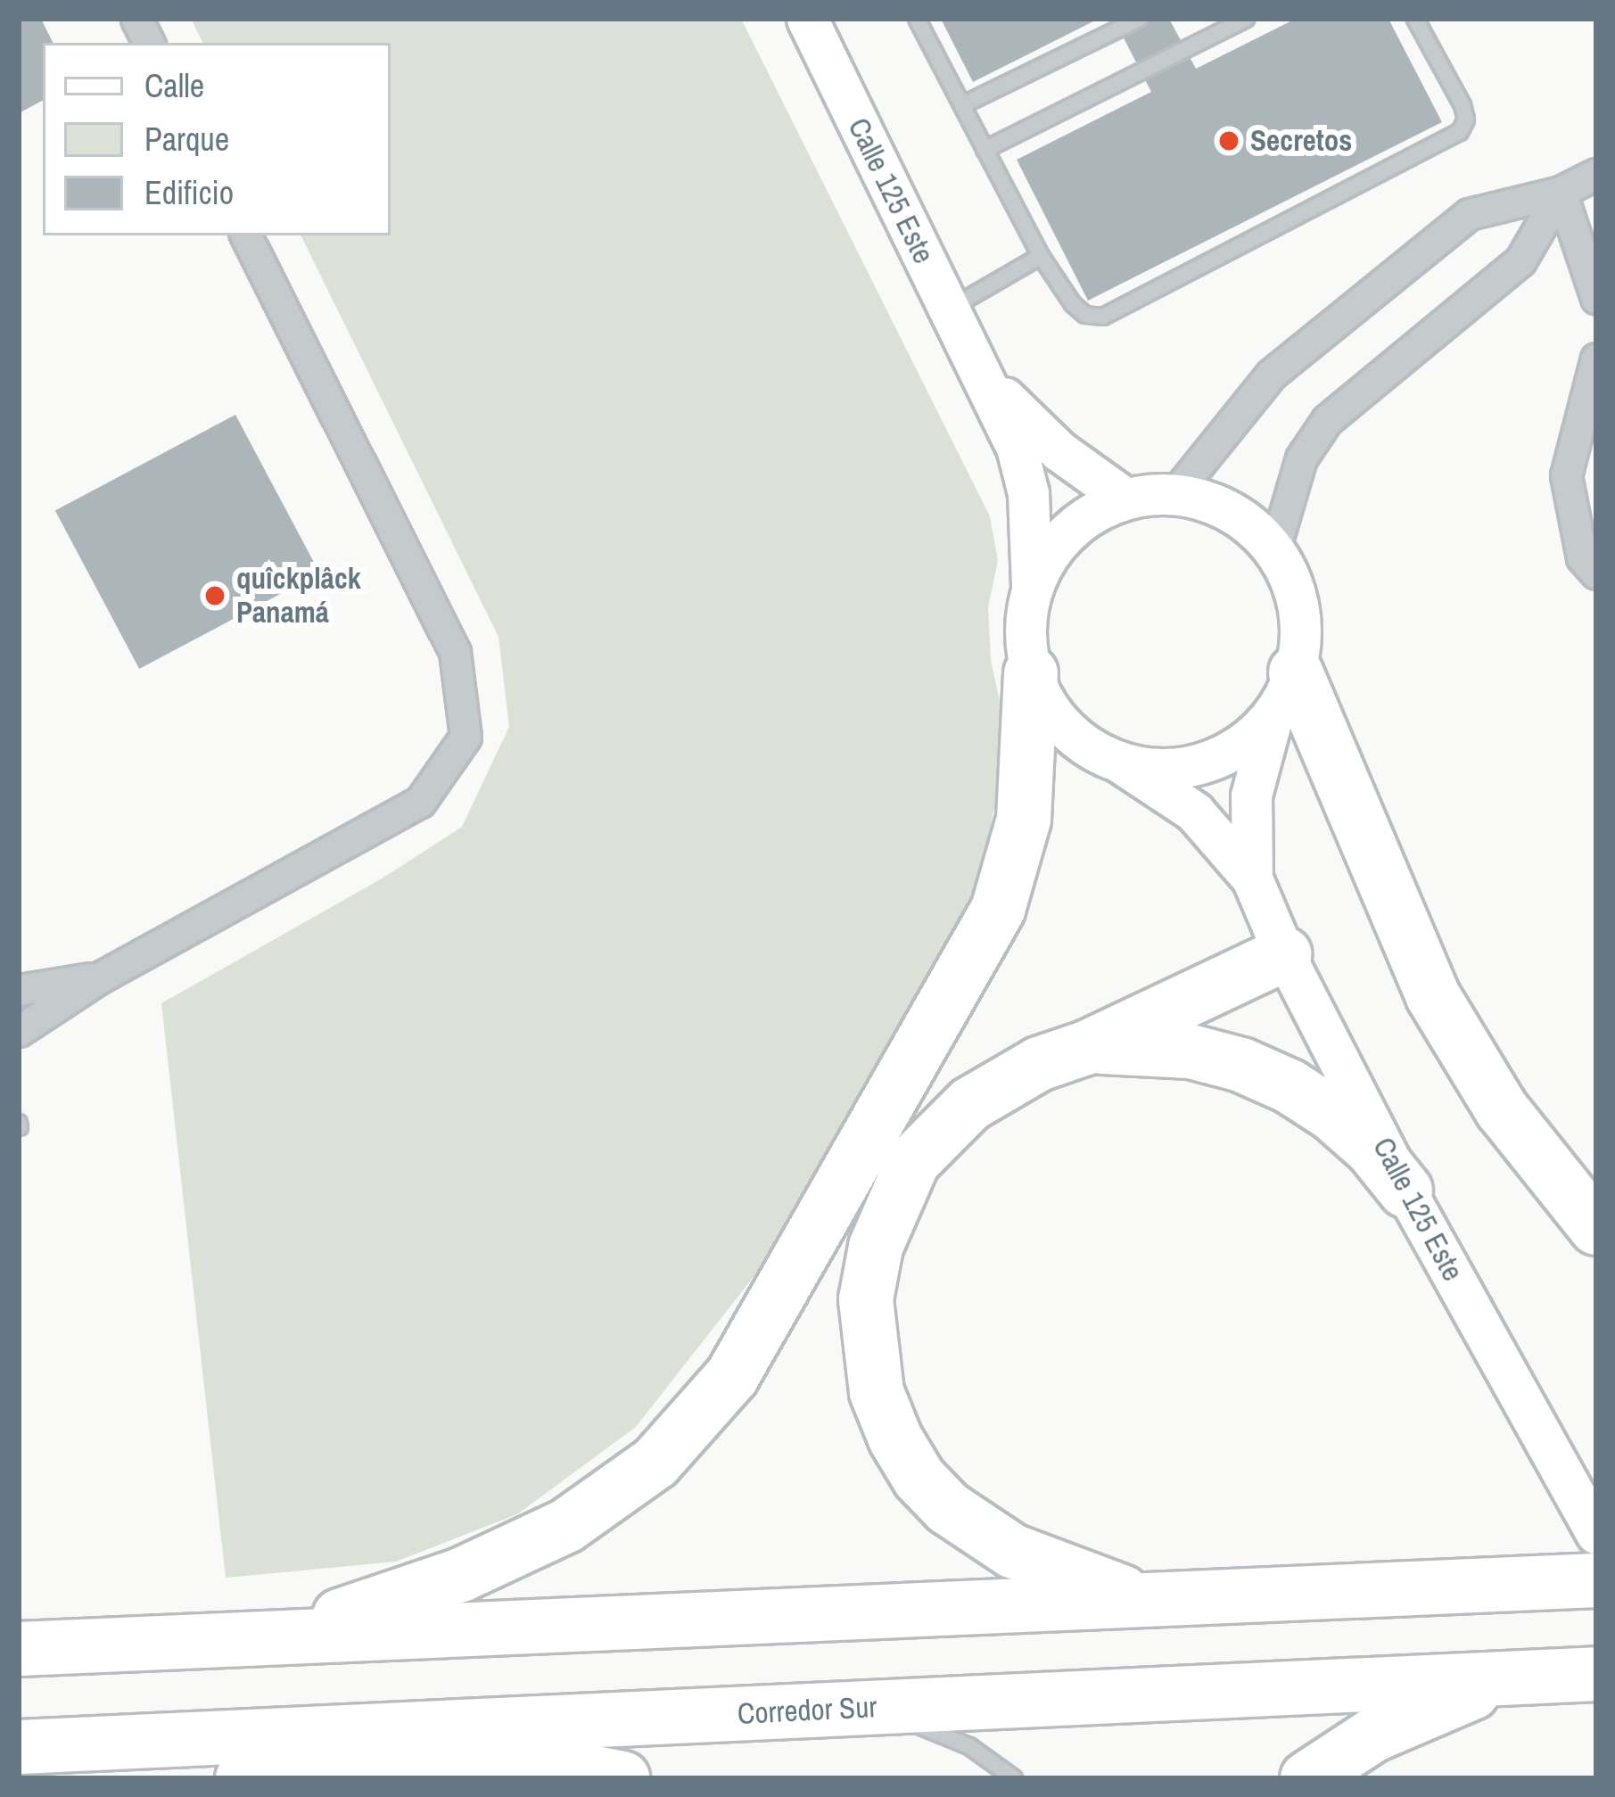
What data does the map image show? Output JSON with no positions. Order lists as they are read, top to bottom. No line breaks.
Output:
{"streets":{"highway":["Corredor Sur"],"main road":["Calle 125 Este"]},"places":["Secretos","quîckplâck Panamá"],"legend":["Calle","Parque","Edificio"]}
